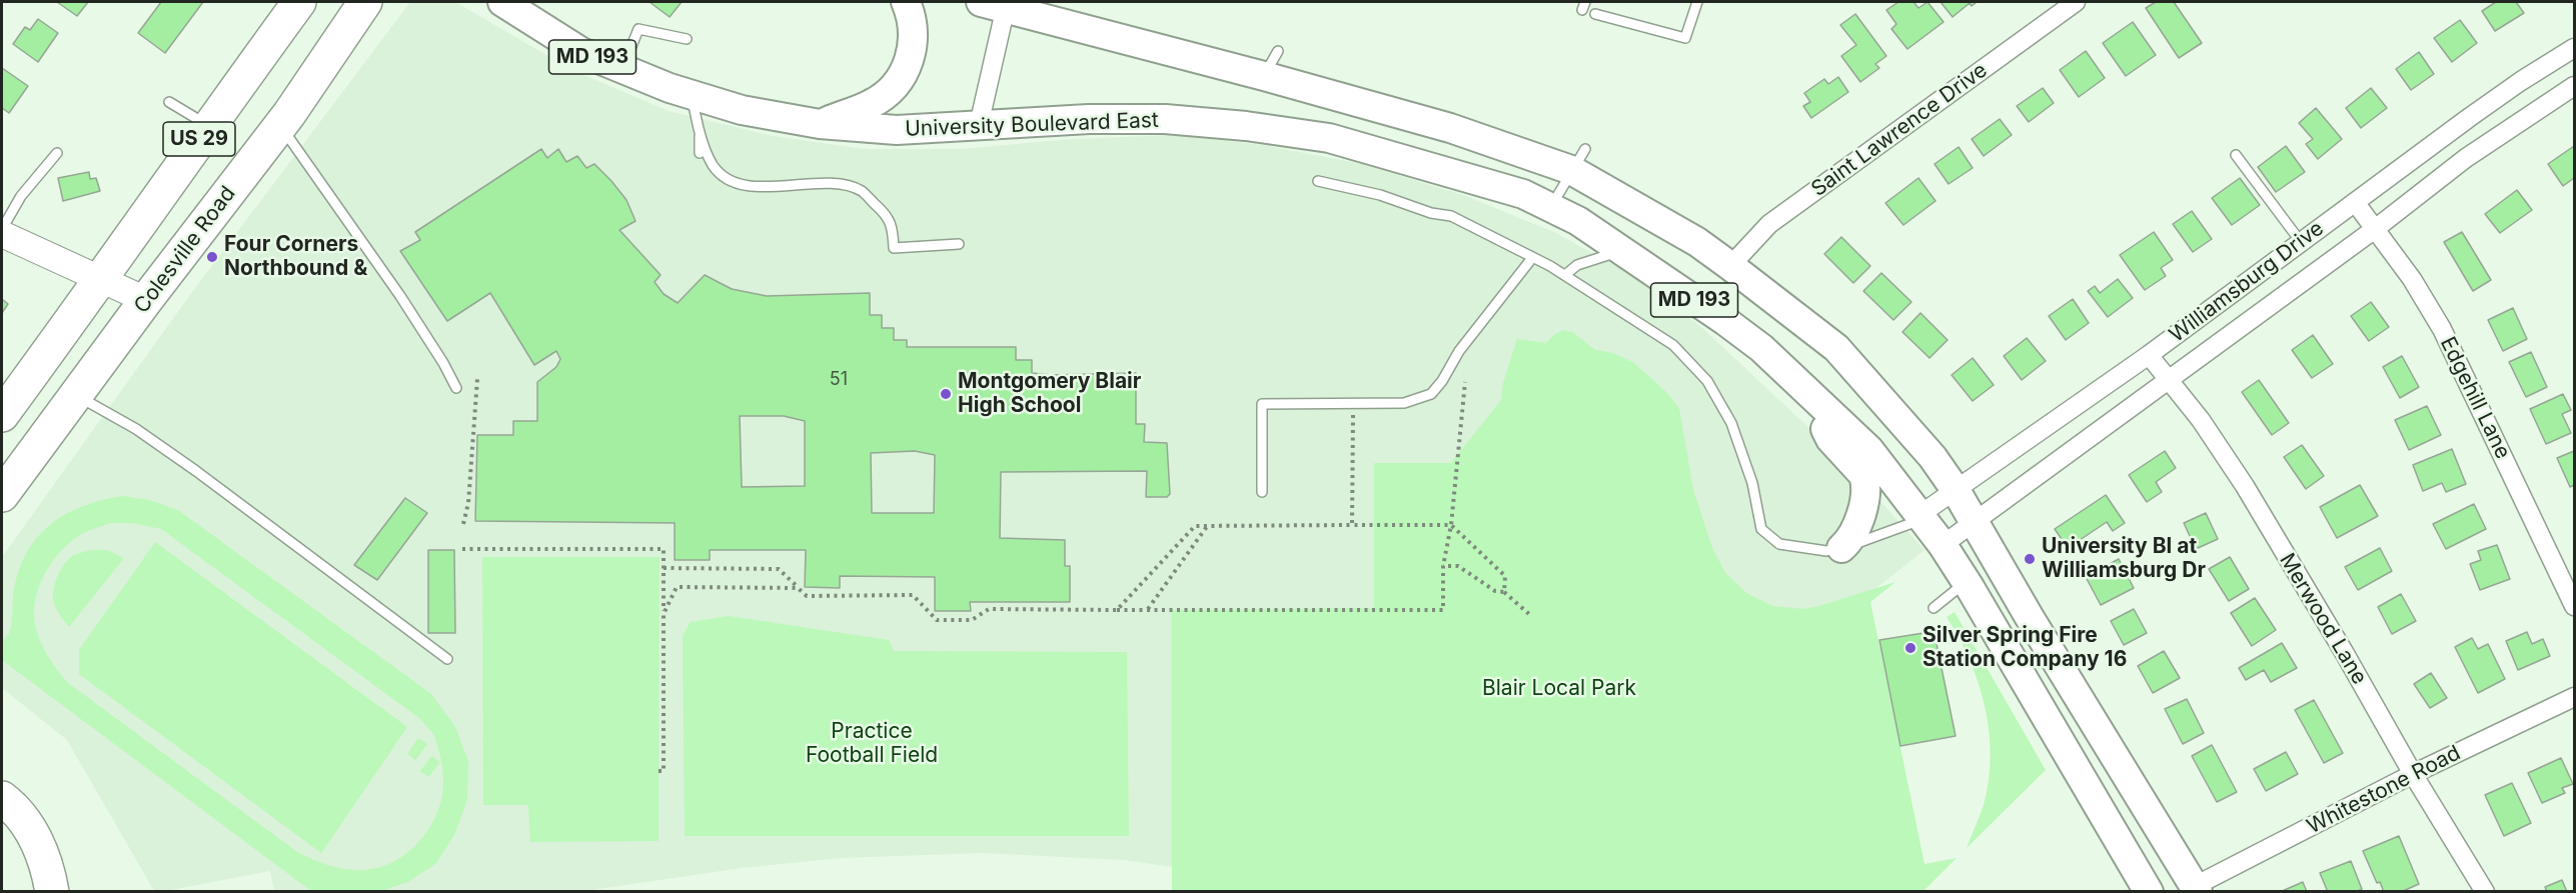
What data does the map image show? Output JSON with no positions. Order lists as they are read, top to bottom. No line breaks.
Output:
{"streets":{"highway":["US 29","Colesville Road"],"main road":["MD 193","University Boulevard East"],"street":["Saint Lawrence Drive","Williamsburg Drive","Edgehill Lane","Merwood Lane","Whitestone Road"]},"crossings":[["MD 193","Saint Lawrence Drive"],["MD 193","Williamsburg Drive"],["MD 193","Whitestone Road"],["University Boulevard East","Williamsburg Drive"],["Williamsburg Drive","Edgehill Lane"],["Williamsburg Drive","Merwood Lane"],["Merwood Lane","Whitestone Road"]],"parks":["Blair Local Park","Practice Football Field"],"places":["Four Corners Northbound &","Montgomery Blair High School","University Bl at Williamsburg Dr","Silver Spring Fire Station Company 16"],"house_numbers":["51"]}
